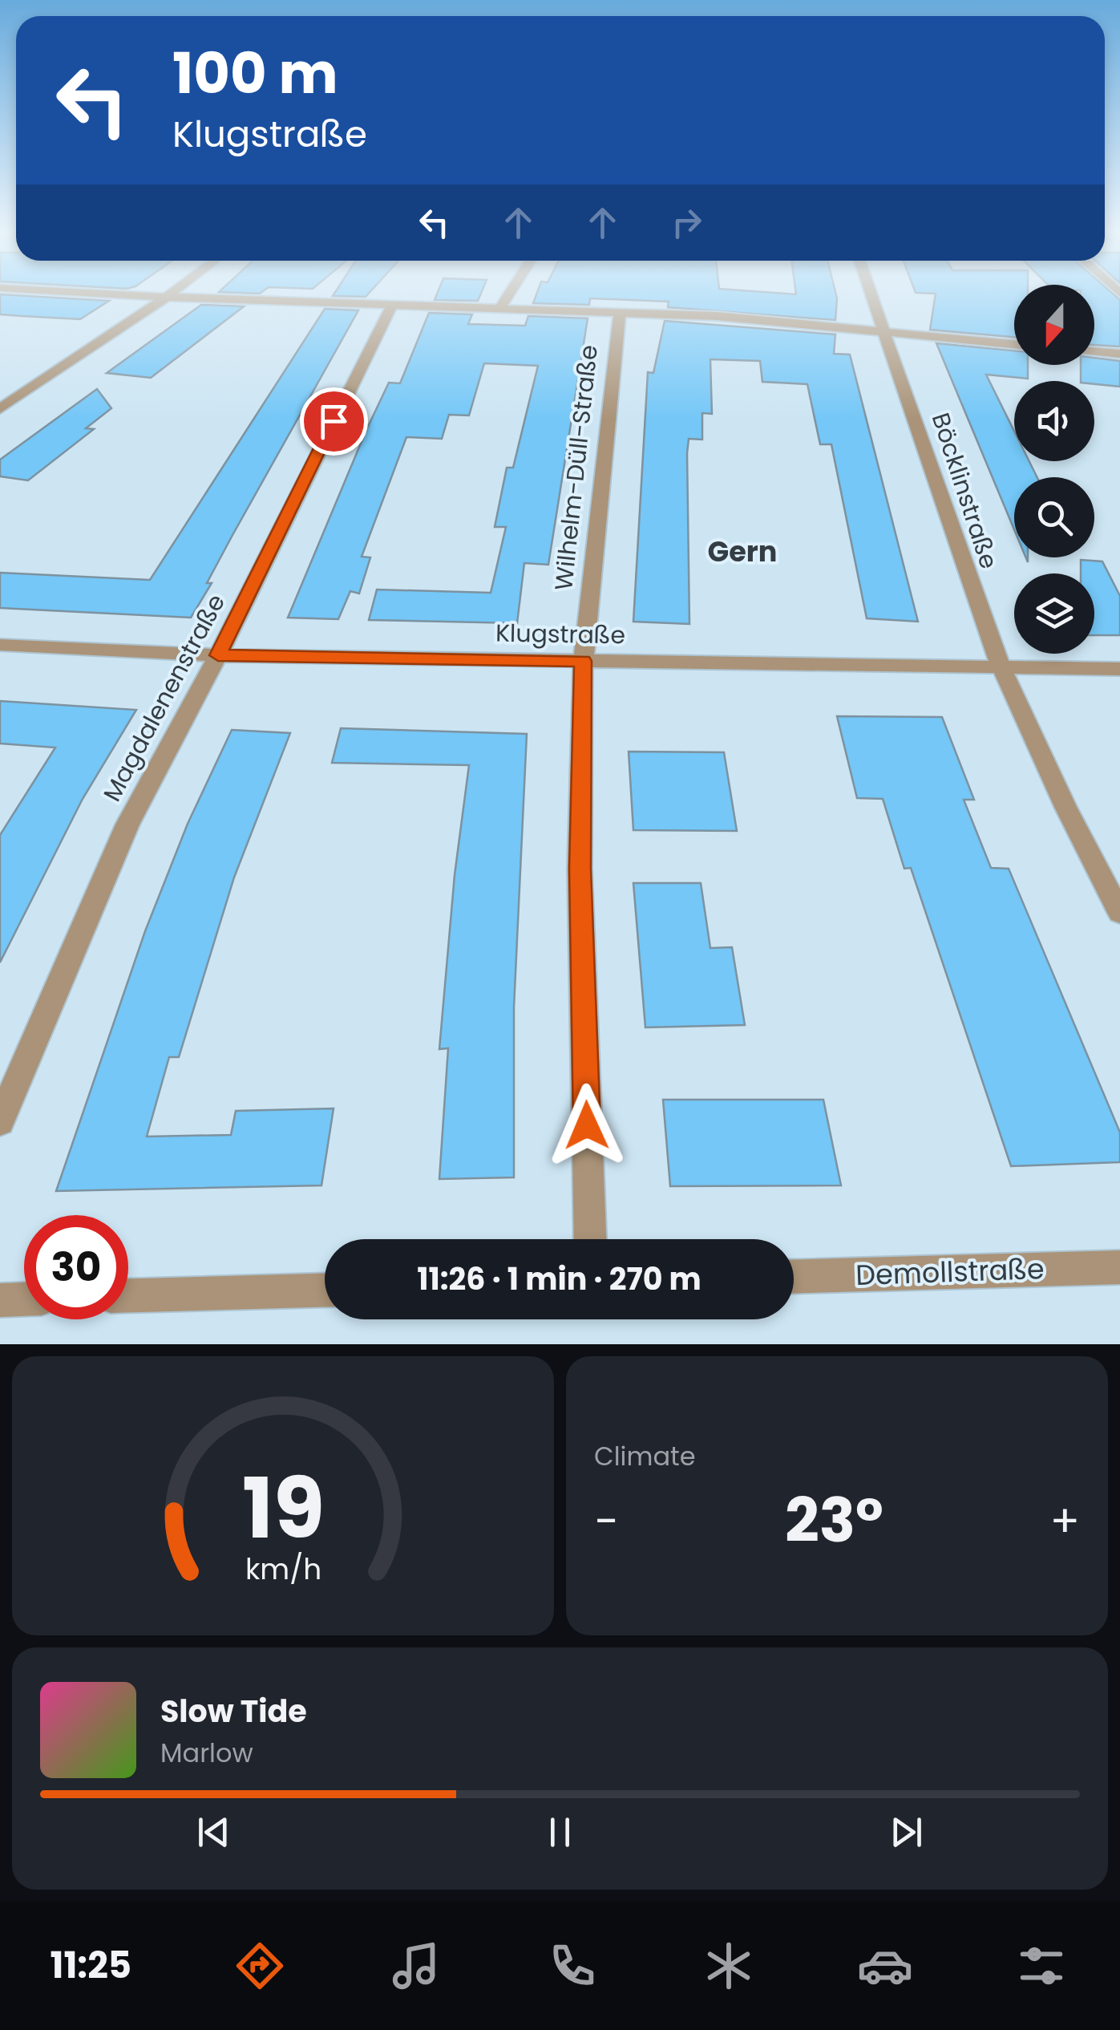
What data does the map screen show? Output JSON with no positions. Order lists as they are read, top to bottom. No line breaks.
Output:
{"streets":{"street":["Wilhelm-Düll-Straße","Böcklinstraße","Klugstraße","Magdalenenstraße","Demollstraße"]},"crossings":[["Wilhelm-Düll-Straße","Klugstraße"],["Böcklinstraße","Klugstraße"],["Klugstraße","Magdalenenstraße"]],"districts":["Gern"],"north":"bottom","page":{"turn":["100 m","Klugstraße"],"limit":"30","trip":"11:26 · 1 min · 270 m","tile":"Climate","heat":["−","23°","+"],"song":["Slow Tide","Marlow"],"tabs":"11:25","gauge":["19","km/h"]}}
